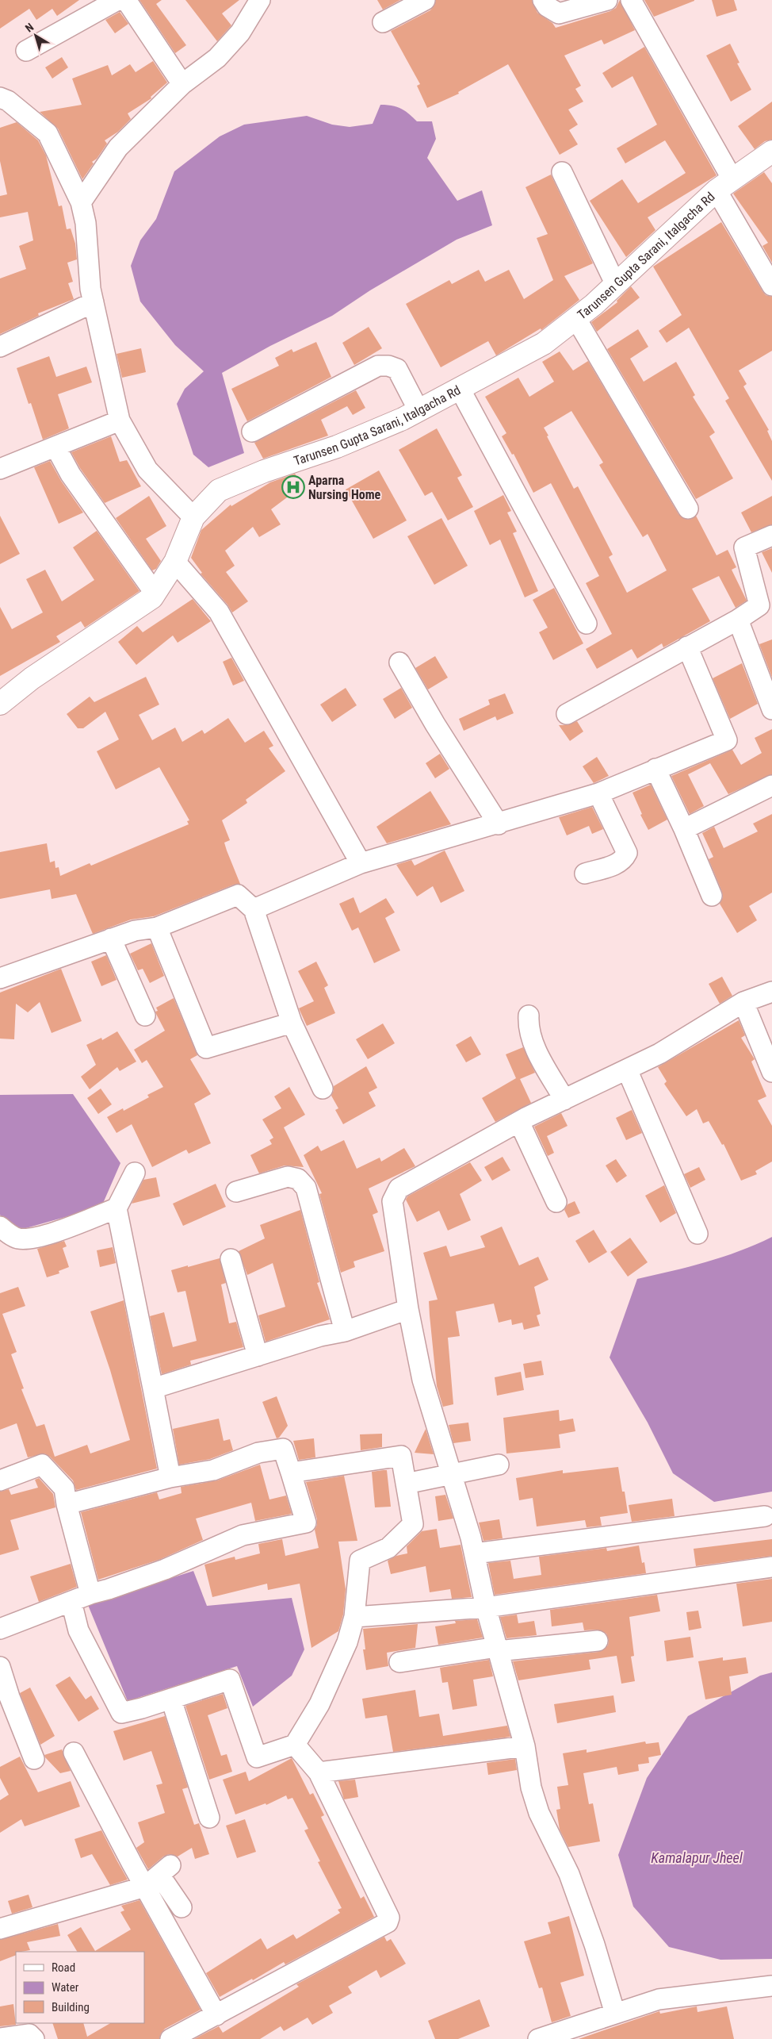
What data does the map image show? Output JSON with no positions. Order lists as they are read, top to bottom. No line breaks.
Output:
{"streets":{"street":["Tarunsen Gupta Sarani, Italgacha Rd"]},"water":["Kamalapur Jheel"],"places":{"hospital":["Aparna Nursing Home"]},"legend":["Road","Water","Building"],"north":"top left"}
